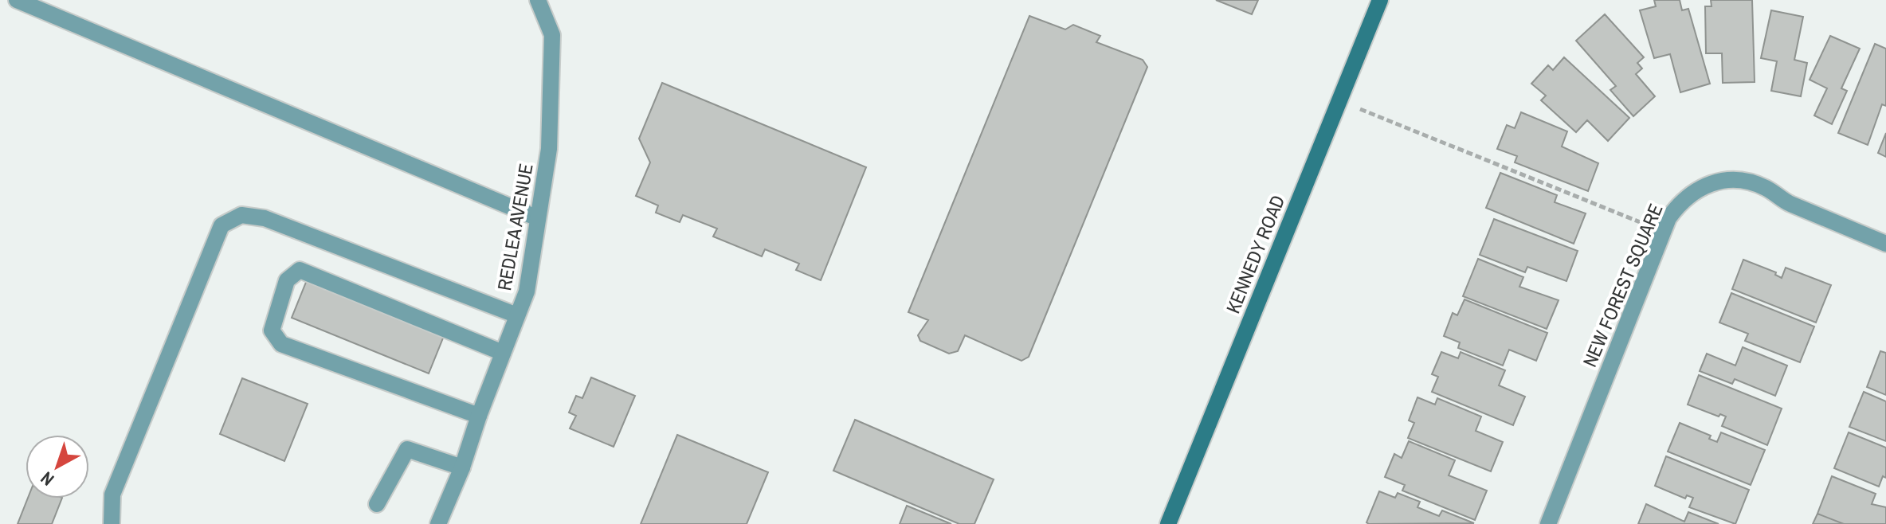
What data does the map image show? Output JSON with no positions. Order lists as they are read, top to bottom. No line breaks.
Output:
{"streets":{"main road":["KENNEDY ROAD"],"street":["REDLEA AVENUE","NEW FOREST SQUARE"]},"north":"bottom left"}
